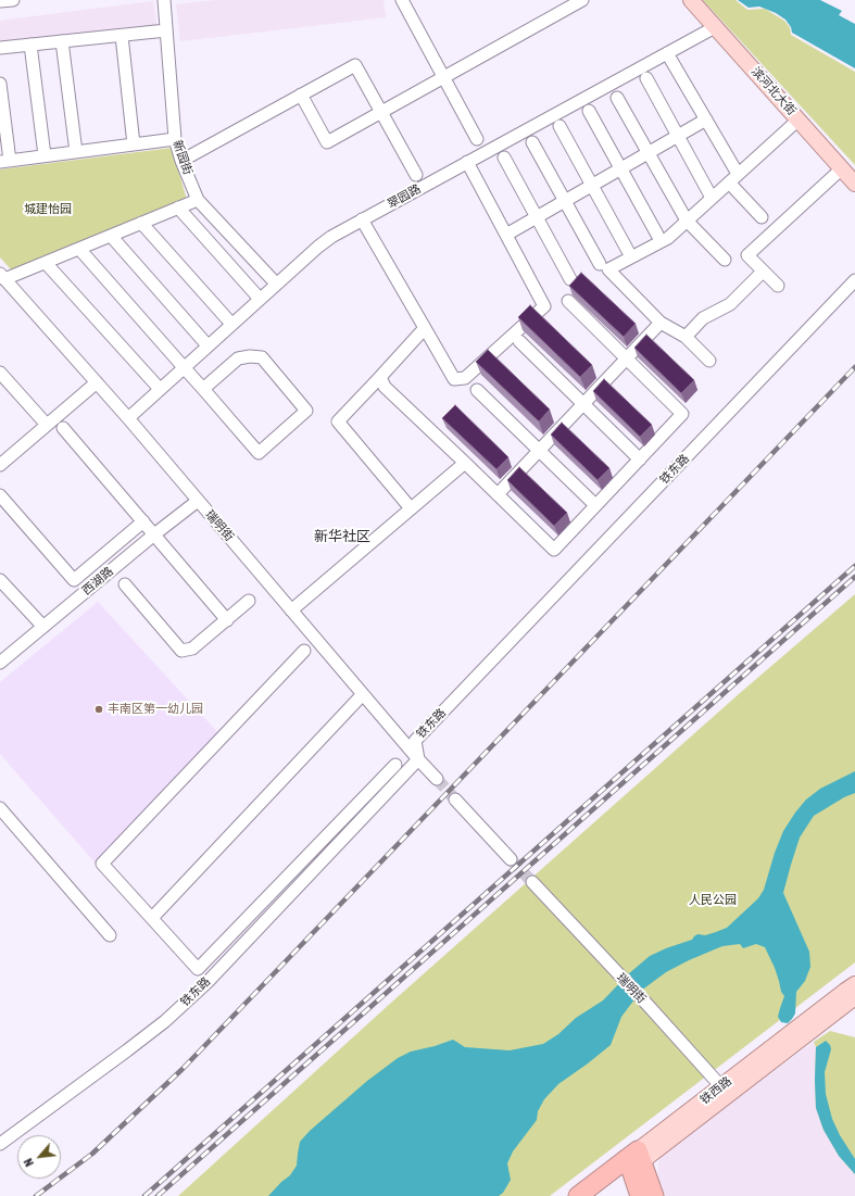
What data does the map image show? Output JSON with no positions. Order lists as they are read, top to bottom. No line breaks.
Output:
{"streets":{"highway":["铁西路"],"main road":["滨河北大街"],"street":["新园街","翠园路","铁东路","瑞明街","西湖路"]},"crossings":[["滨河北大街","翠园路"],["新园街","翠园路"],["翠园路","瑞明街"],["铁东路","瑞明街"],["瑞明街","西湖路"],["瑞明街","铁西路"]],"districts":["新华社区"],"parks":["城建怡园","人民公园"],"places":["丰南区第一幼儿园"],"north":"bottom left"}
